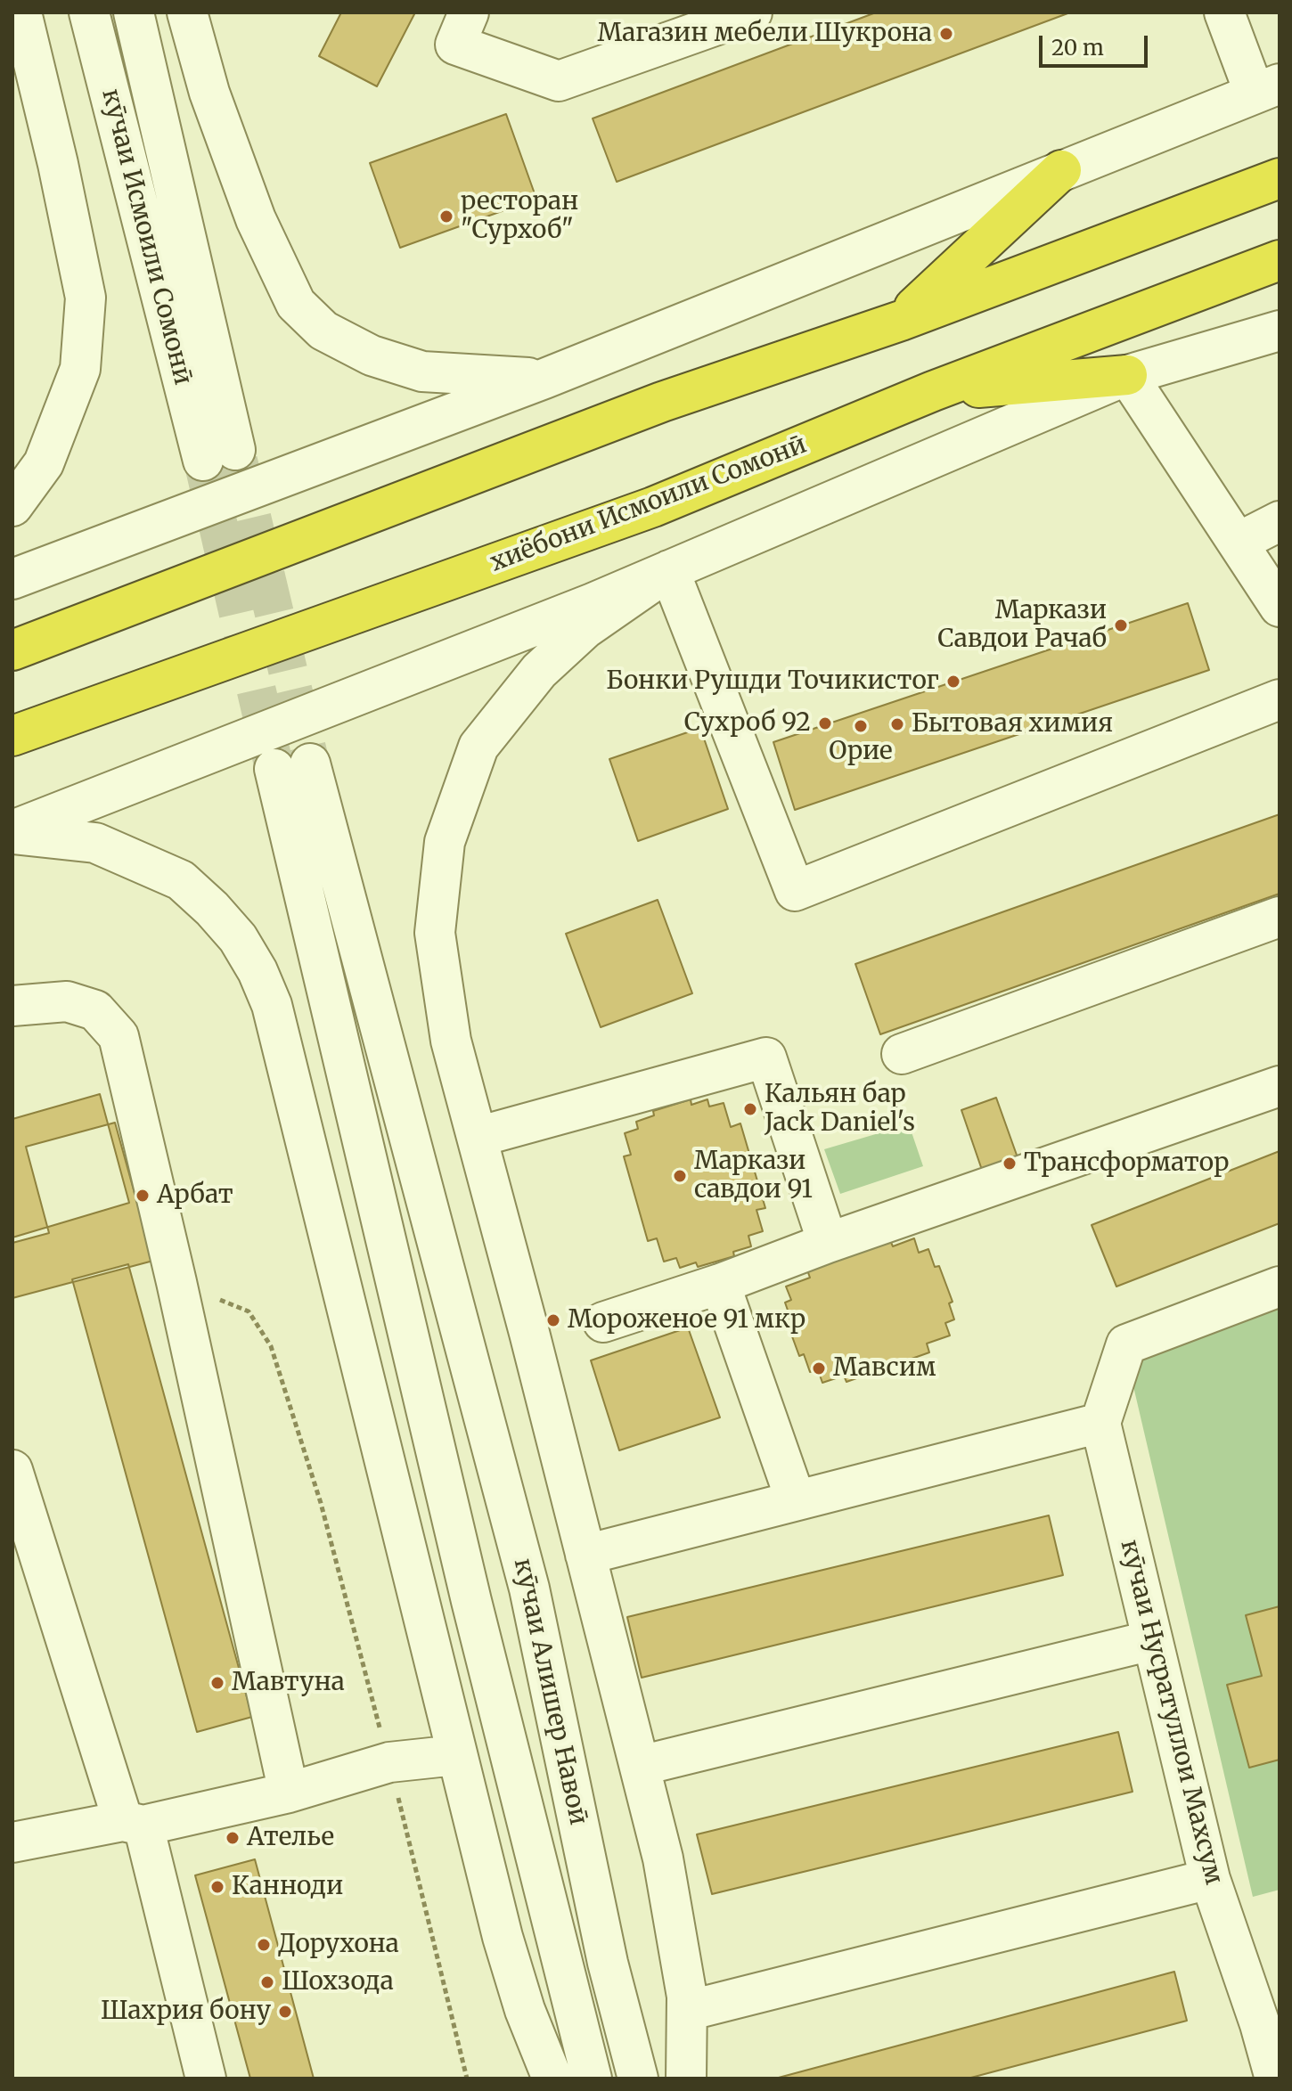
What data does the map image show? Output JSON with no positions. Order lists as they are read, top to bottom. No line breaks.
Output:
{"streets":{"highway":["хиёбони Исмоили Сомонӣ"],"street":["кӯчаи Исмоили Сомонӣ","кӯчаи Алишер Навоӣ","кӯчаи Нусратуллои Махсум"]},"places":["Магазин мебели Шукрона","ресторан \"Сурхоб\"","Маркази Савдои Рачаб","Бонки Рушди Точикистог","Сухроб 92","Бытовая химия","Орие","Кальян бар Jack Daniel's","Трансформатор","Маркази савдои 91","Арбат","Мороженое 91 мкр","Мавсим","Мавтуна","Ателье","Канноди","Дорухона","Шохзода","Шахрия бону"],"scale_bar":"20 m"}
